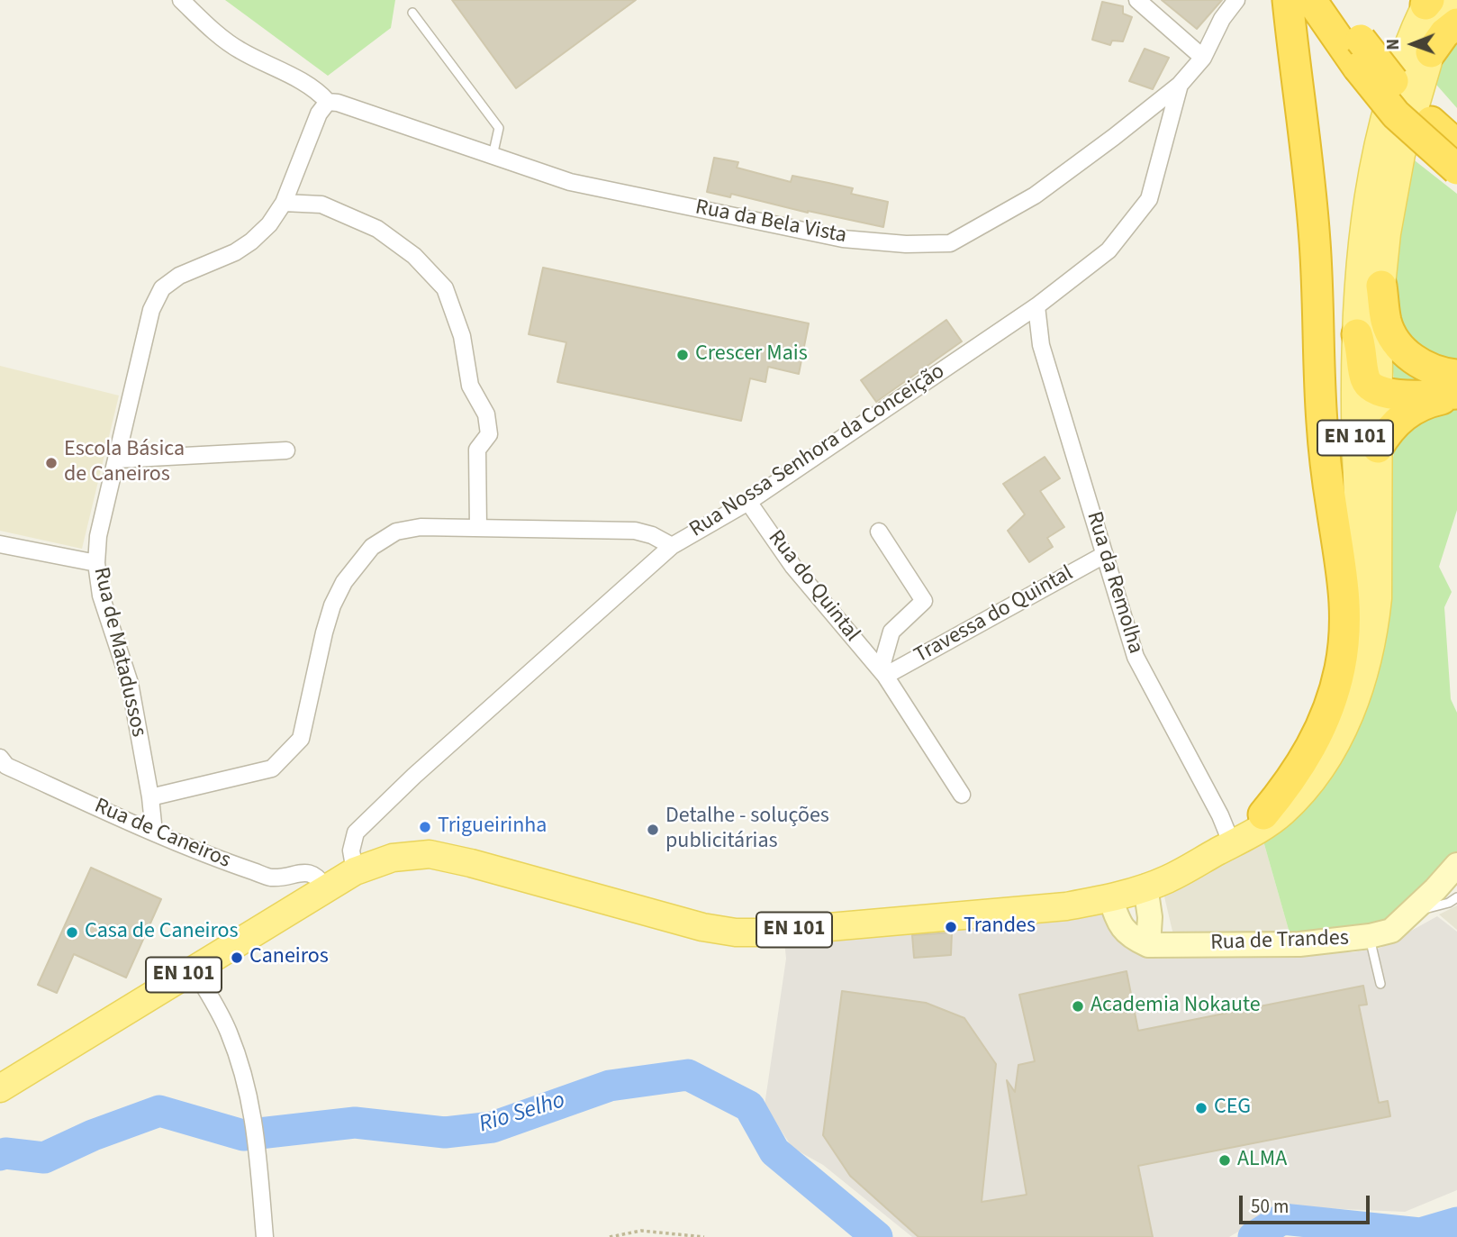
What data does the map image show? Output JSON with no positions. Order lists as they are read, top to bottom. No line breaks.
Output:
{"streets":{"main road":["EN 101"],"street":["Rua da Bela Vista","Rua Nossa Senhora da Conceição","Rua da Remolha","Rua do Quintal","Travessa do Quintal","Rua de Matadussos","Rua de Caneiros","Rua de Trandes"]},"crossings":[["Rua da Bela Vista","Rua Nossa Senhora da Conceição"],["Rua da Bela Vista","Rua de Matadussos"],["EN 101","Rua Nossa Senhora da Conceição"],["EN 101","Rua da Remolha"],["EN 101","Rua de Caneiros"],["Rua Nossa Senhora da Conceição","Rua da Remolha"],["Rua Nossa Senhora da Conceição","Rua do Quintal"],["Rua da Remolha","Travessa do Quintal"],["Rua do Quintal","Travessa do Quintal"],["Rua de Matadussos","Rua de Caneiros"]],"water":["Rio Selho"],"places":["Crescer Mais","Escola Básica de Caneiros","Trigueirinha","Detalhe - soluções publicitárias","Trandes","Casa de Caneiros","Caneiros","Academia Nokaute","CEG","ALMA"],"scale_bar":"50 m","north":"left"}
